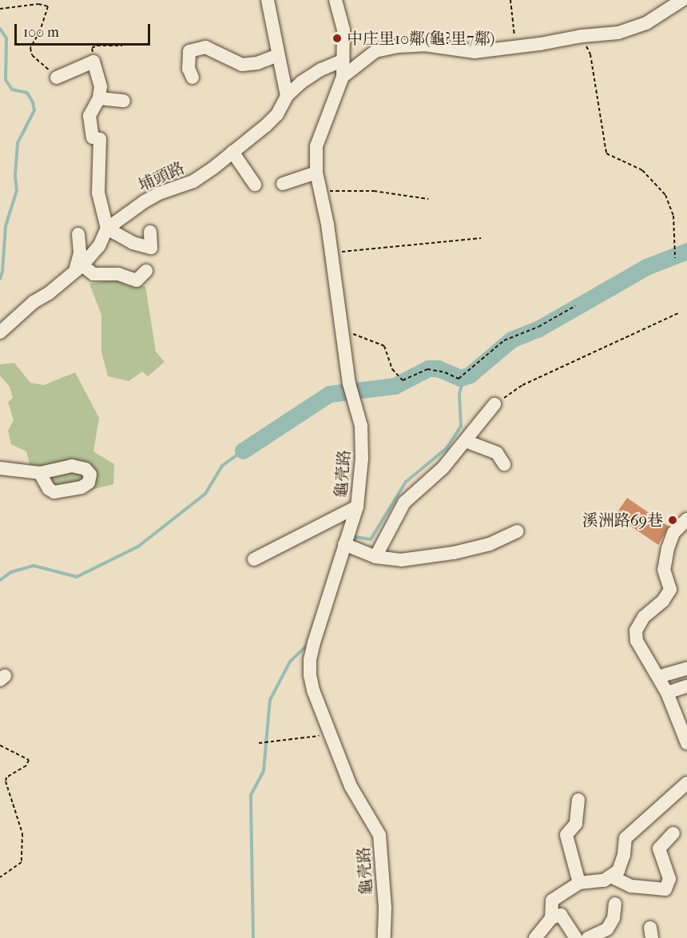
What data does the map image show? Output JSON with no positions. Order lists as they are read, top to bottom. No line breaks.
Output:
{"streets":{"street":["埔頭路","龜壳路"]},"crossings":[["埔頭路","龜壳路"]],"places":["中庄里10鄰(龜?里7鄰)","溪洲路69巷"],"scale_bar":"100 m"}
